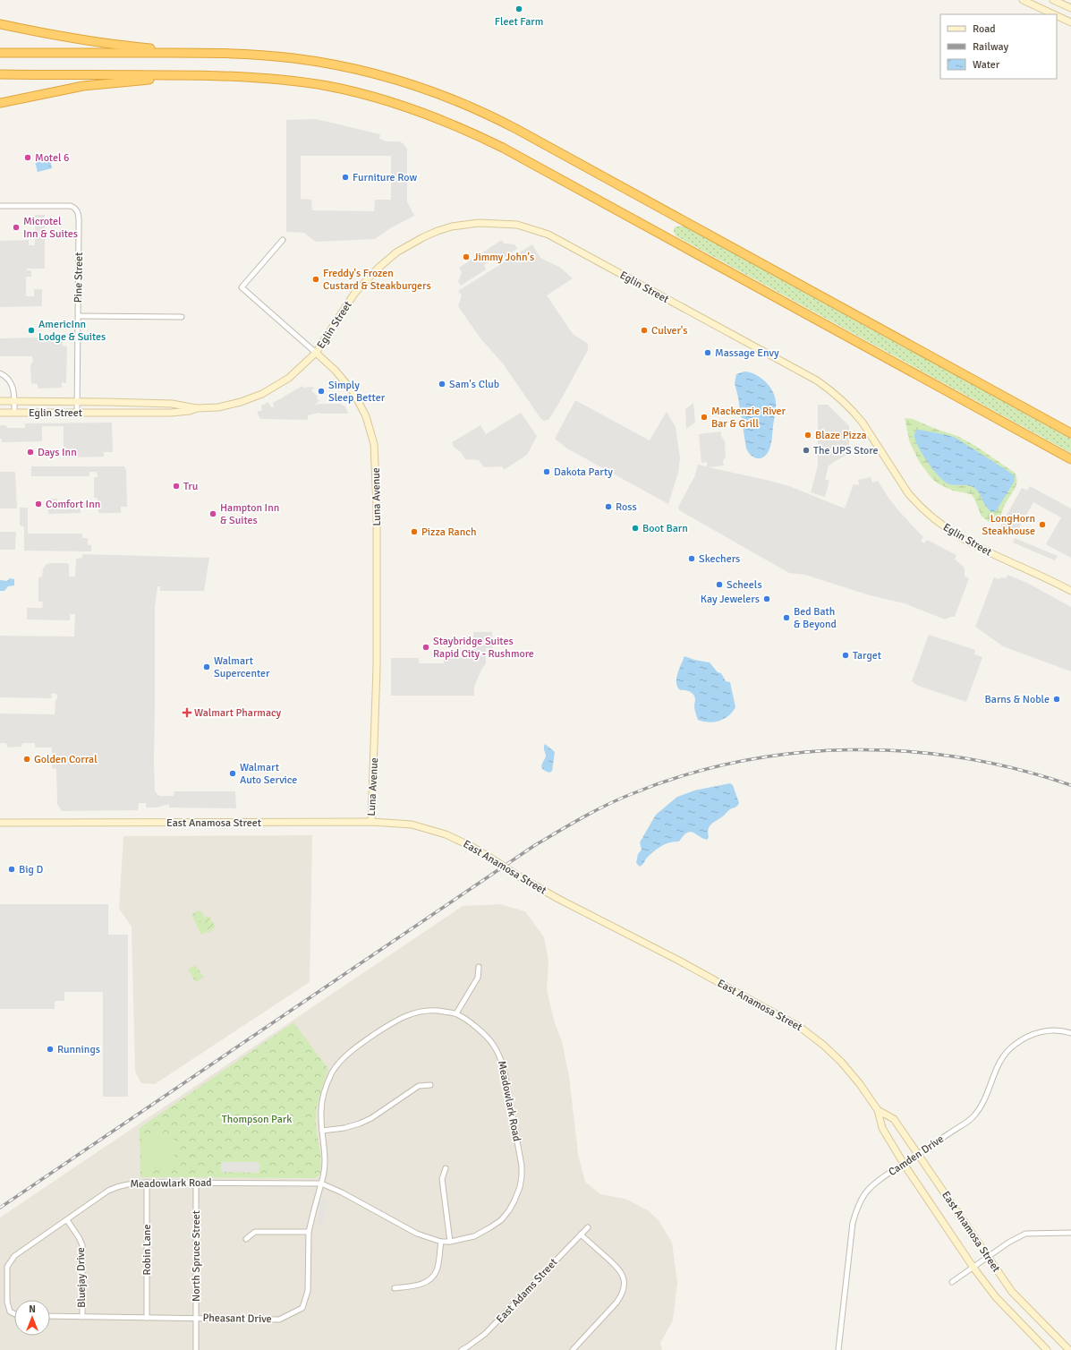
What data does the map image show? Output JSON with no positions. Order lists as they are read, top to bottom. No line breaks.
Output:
{"streets":{"street":["Pine Street","Eglin Street","Luna Avenue","East Anamosa Street","Meadowlark Road","Camden Drive","Robin Lane","North Spruce Street","Bluejay Drive","East Adams Street","Pheasant Drive"]},"crossings":[["Pine Street","Eglin Street"],["Eglin Street","Luna Avenue"],["Luna Avenue","East Anamosa Street"],["East Anamosa Street","Camden Drive"],["Meadowlark Road","Robin Lane"],["Meadowlark Road","North Spruce Street"],["Meadowlark Road","Bluejay Drive"],["Meadowlark Road","Pheasant Drive"],["Robin Lane","Pheasant Drive"],["North Spruce Street","Pheasant Drive"],["Bluejay Drive","Pheasant Drive"]],"parks":["Thompson Park"],"places":{"other":["Fleet Farm","Motel 6","Furniture Row","Microtel Inn & Suites","Jimmy John's","Freddy's Frozen Custard & Steakburgers","AmericInn Lodge & Suites","Culver's","Massage Envy","Sam's Club","Simply Sleep Better","Mackenzie River Bar & Grill","Blaze Pizza","The UPS Store","Days Inn","Dakota Party","Tru","Comfort Inn","Ross","Hampton Inn & Suites","LongHorn Steakhouse","Boot Barn","Pizza Ranch","Skechers","Scheels","Kay Jewelers","Bed Bath & Beyond","Staybridge Suites Rapid City - Rushmore","Target","Walmart Supercenter","Barns & Noble","Golden Corral","Walmart Auto Service","Big D","Runnings"],"health":["Walmart Pharmacy"]},"legend":["Road","Railway","Water"],"north":"top"}
